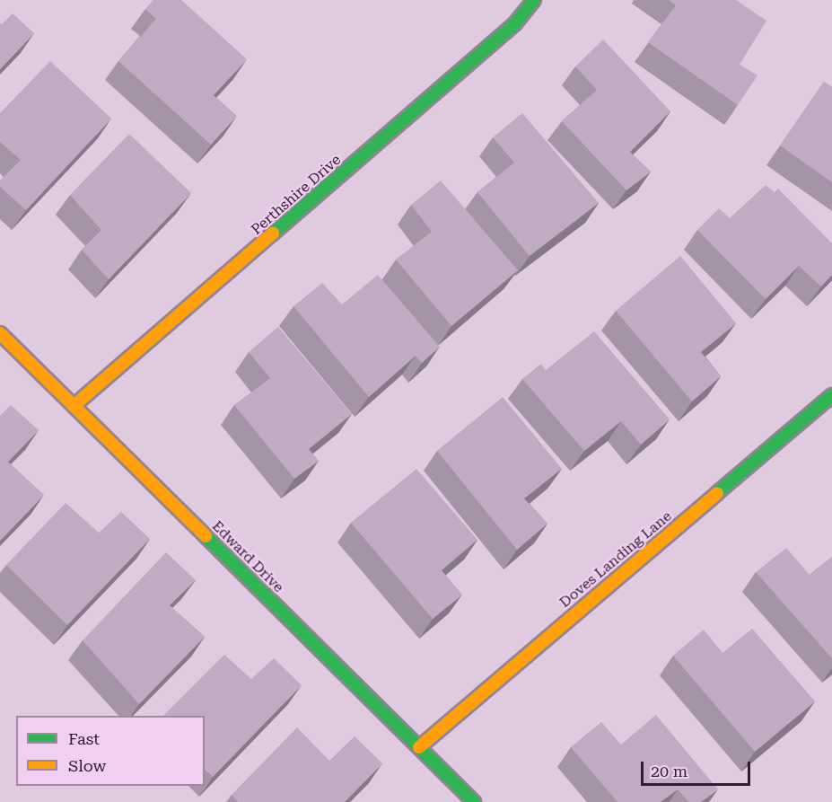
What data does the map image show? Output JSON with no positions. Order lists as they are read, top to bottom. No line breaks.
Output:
{"streets":{"street":["Perthshire Drive","Edward Drive","Doves Landing Lane"]},"crossings":[["Perthshire Drive","Edward Drive"],["Edward Drive","Doves Landing Lane"]],"legend":["Fast","Slow"],"scale_bar":"20 m"}
